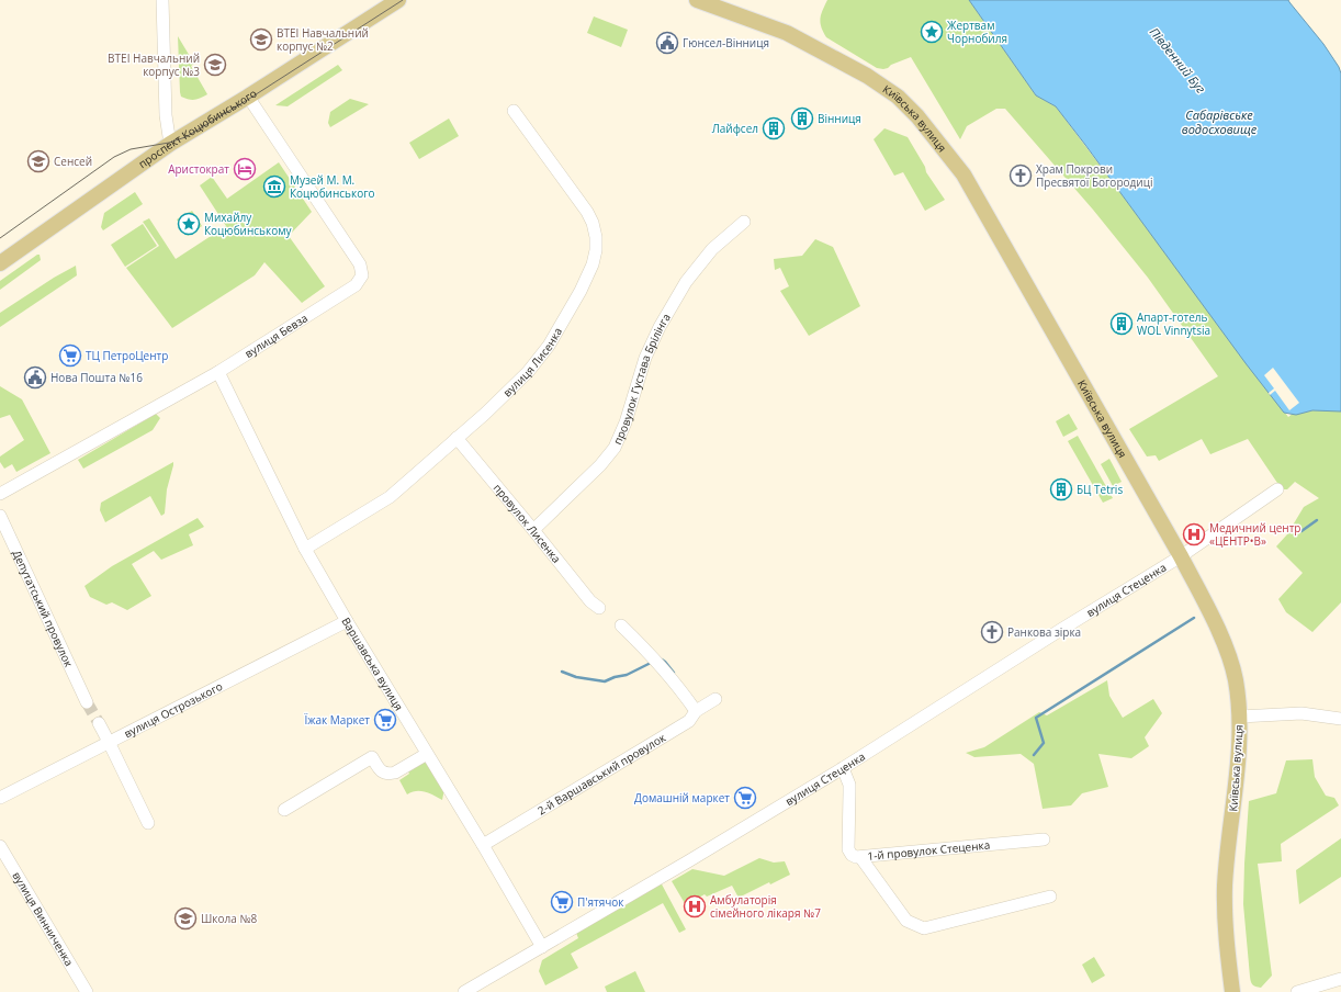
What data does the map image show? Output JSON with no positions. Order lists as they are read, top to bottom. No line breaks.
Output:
{"streets":{"main road":["Київська вулиця","проспект Коцюбинського"],"street":["вулиця Бевза","вулиця Лисенка","провулок Густава Брілінга","провулок Лисенка","вулиця Стеценка","Депутатський провулок","Варшавська вулиця","вулиця Острозького","2-й Варшавський провулок","1-й провулок Стеценка","вулиця Винниченка"]},"crossings":[["Київська вулиця","вулиця Стеценка"],["проспект Коцюбинського","вулиця Бевза"],["вулиця Бевза","Варшавська вулиця"],["вулиця Лисенка","провулок Лисенка"],["вулиця Лисенка","Варшавська вулиця"],["провулок Густава Брілінга","провулок Лисенка"],["вулиця Стеценка","Варшавська вулиця"],["вулиця Стеценка","1-й провулок Стеценка"],["Варшавська вулиця","вулиця Острозького"],["Варшавська вулиця","2-й Варшавський провулок"]],"water":["Південний Буг","Сабарівське водосховище"],"places":{"place":["Жертвам Чорнобиля","Михайлу Коцюбинському"],"school or university":["ВТЕІ Навчальний корпус №2","ВТЕІ Навчальний корпус №3","Сенсей","Школа №8"],"public building":["Гюнсел-Вінниця","Нова Пошта №16"],"building":["Вінниця","Лайфсел","Апарт-готель WOL Vinnytsia","БЦ Tetris"],"hotel":["Аристократ"],"church":["Храм Покрови Пресвятої Богородиці","Ранкова зірка"],"museum":["Музей М. М. Коцюбинського"],"supermarket":["ТЦ ПетроЦентр","Їжак Маркет","Домашній маркет","П'ятячок"],"hospital":["Медичний центр «ЦЕНТР•В»","Амбулаторія сімейного лікаря №7"]}}
